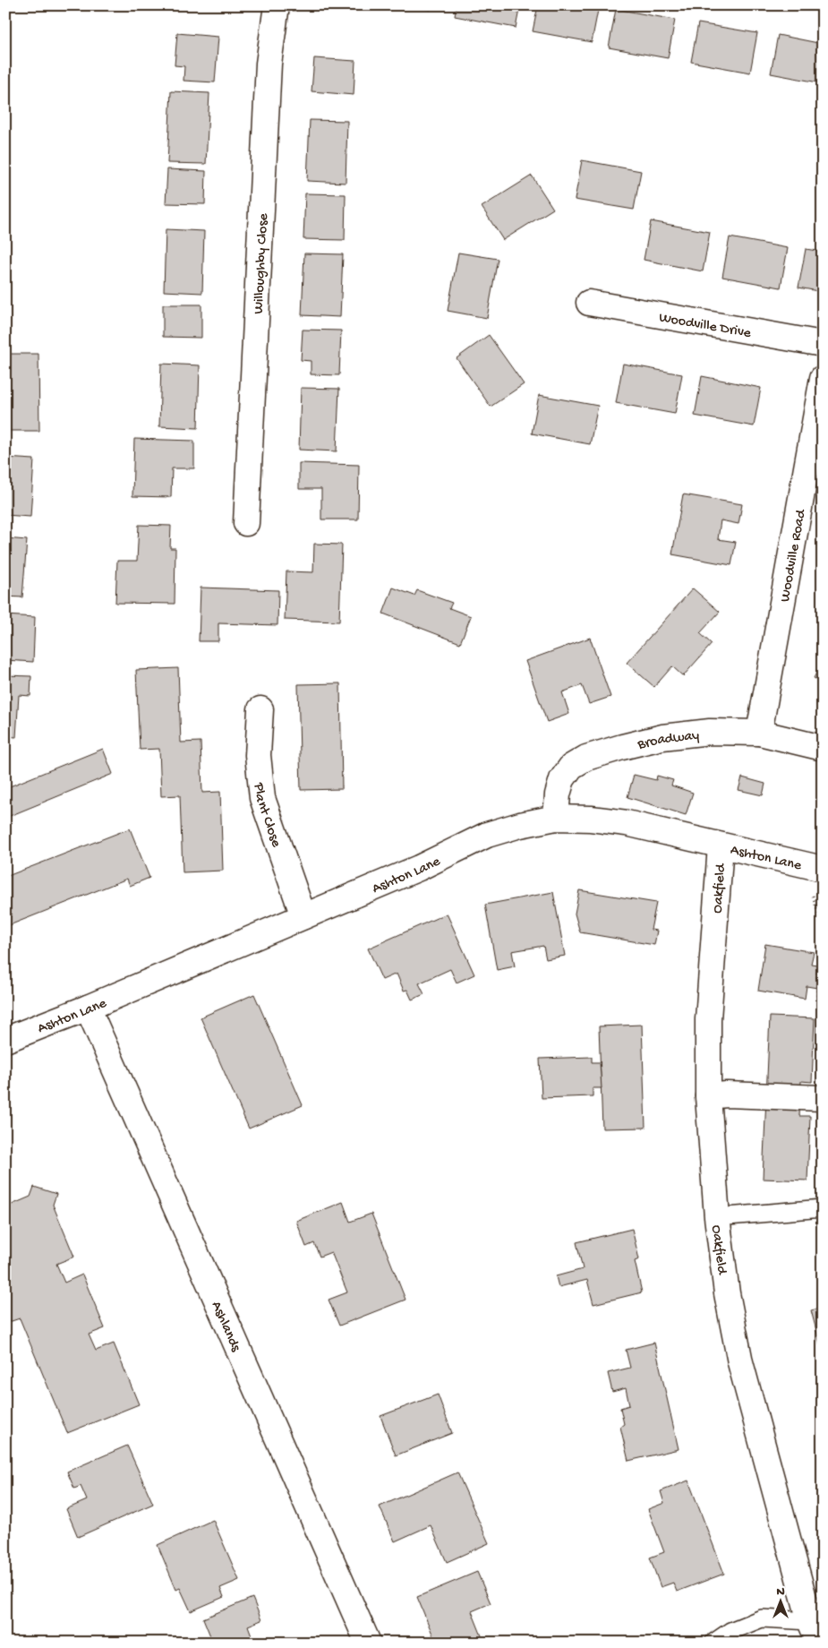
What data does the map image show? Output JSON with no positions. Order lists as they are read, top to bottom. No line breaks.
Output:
{"streets":{"street":["Willoughby Close","Woodville Drive","Woodville Road","Broadway","Plant Close","Ashton Lane","Oakfield","Ashlands"]},"crossings":[["Woodville Road","Broadway"],["Broadway","Ashton Lane"],["Plant Close","Ashton Lane"],["Ashton Lane","Oakfield"],["Ashton Lane","Ashlands"]],"north":"top"}
